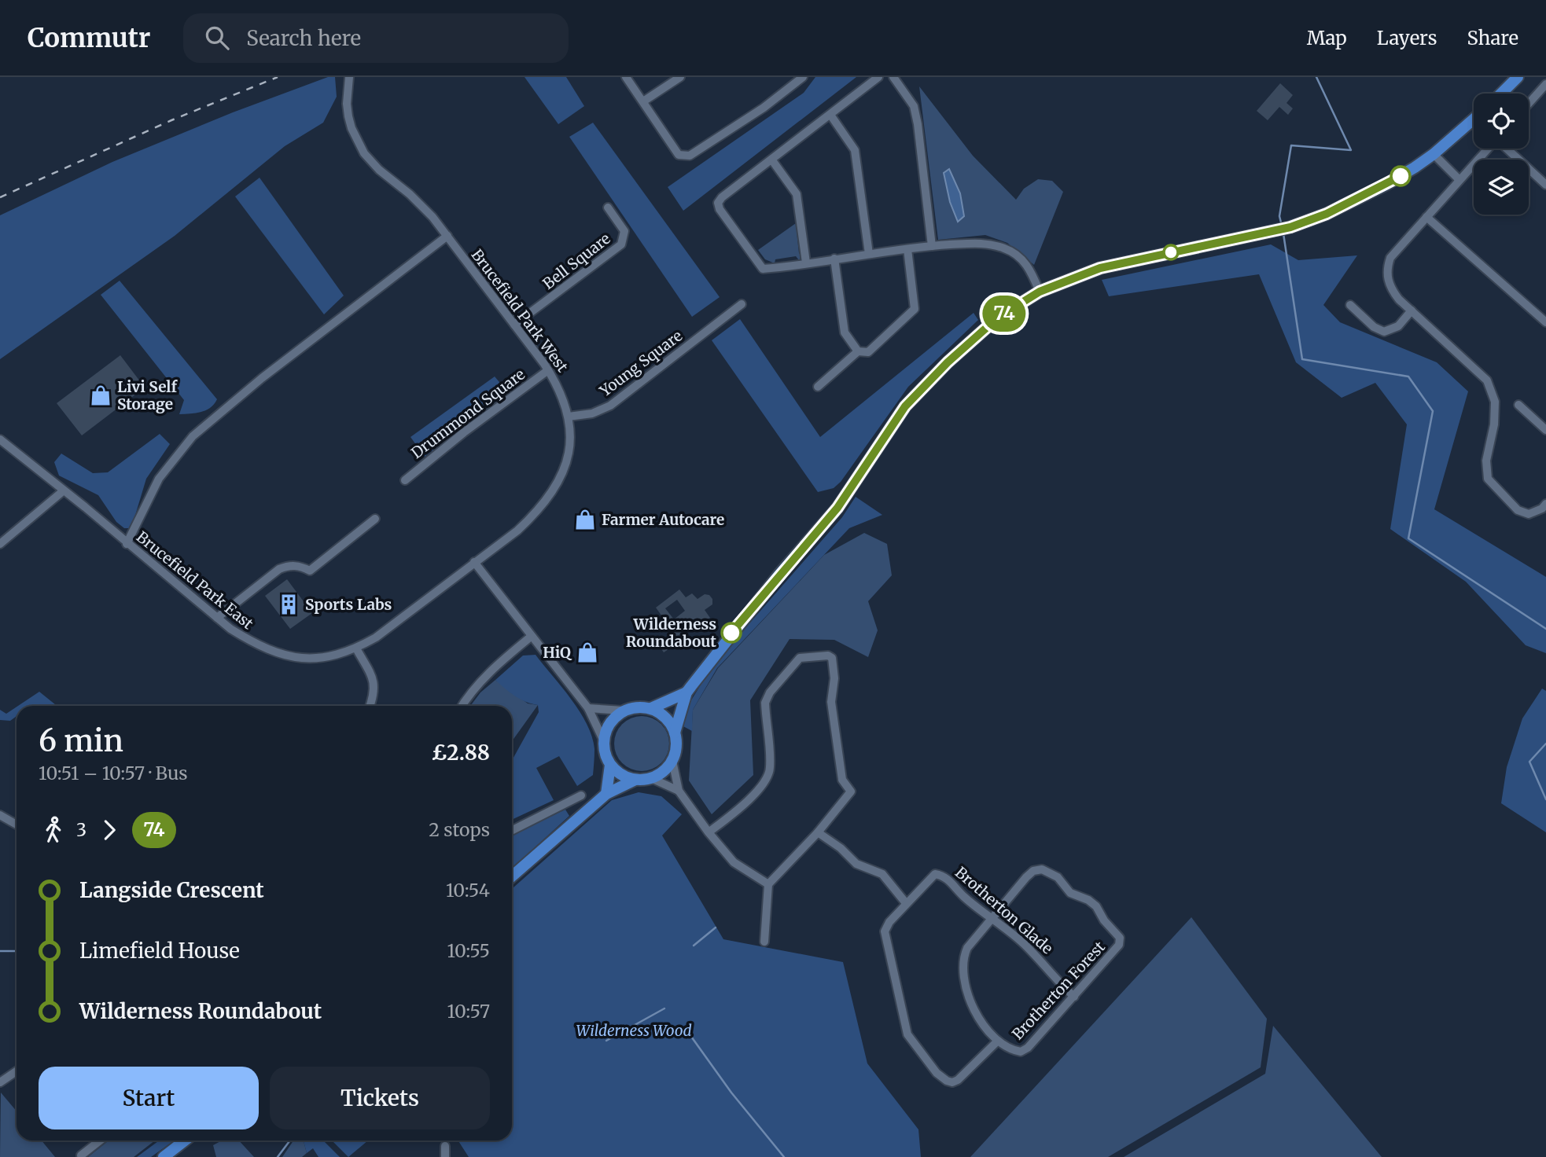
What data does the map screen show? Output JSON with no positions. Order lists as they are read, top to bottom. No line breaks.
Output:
{"streets":{"street":["Bell Square","Brucefield Park West","Young Square","Drummond Square","Brucefield Park East","Brotherton Glade","Brotherton Forest"]},"crossings":[["Bell Square","Brucefield Park West"],["Brucefield Park West","Young Square"],["Brucefield Park West","Drummond Square"],["Brucefield Park West","Brucefield Park East"],["Brotherton Glade","Brotherton Forest"]],"parks":["Wilderness Wood"],"places":{"shop":["Livi Self Storage","Farmer Autocare","HiQ"],"building":["Sports Labs"],"other":["Wilderness Roundabout"]},"lines":["bus line 74"],"page":{"header":"Commutr","search":"Search here","nav":["Map","Layers","Share"],"on_map":"74","heading":["6 min","10:51 – 10:57 · Bus","£2.88"],"legs":["3","74","2 stops"],"list":[{"name":"Langside Crescent","value":"10:54"},{"name":"Limefield House","value":"10:55"},{"name":"Wilderness Roundabout","value":"10:57"}],"buttons":["Start","Tickets"]}}
